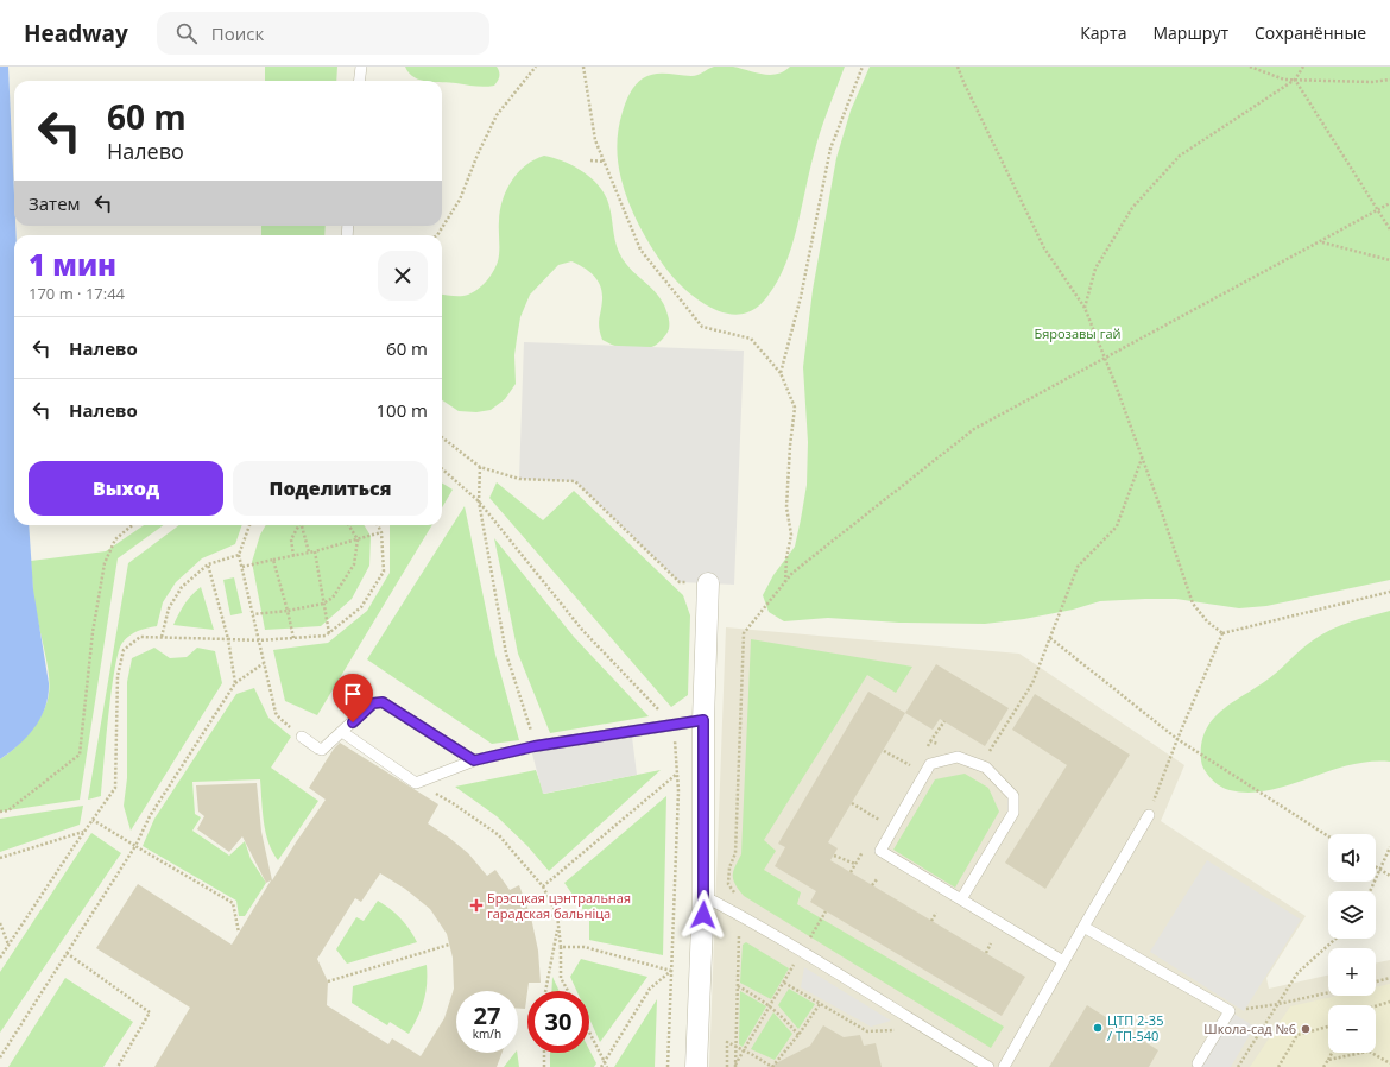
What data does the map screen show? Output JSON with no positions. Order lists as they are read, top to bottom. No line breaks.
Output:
{"parks":["Бярозавы гай"],"places":{"health":["Брэсцкая цэнтральная гарадская бальніца"],"other":["ЦТП 2-35 / ТП-540","Школа-сад №6"]},"page":{"header":"Headway","search":"Поиск","nav":["Карта","Маршрут","Сохранённые"],"turn":["60 m","Налево"],"then":"Затем","heading":["1 мин","170 m · 17:44"],"list":[{"name":"Налево","value":"60 m"},{"name":"Налево","value":"100 m"}],"buttons":["Выход","Поделиться"],"map_buttons":["+","−"],"speed":"27 km/h","limit":"30"}}
